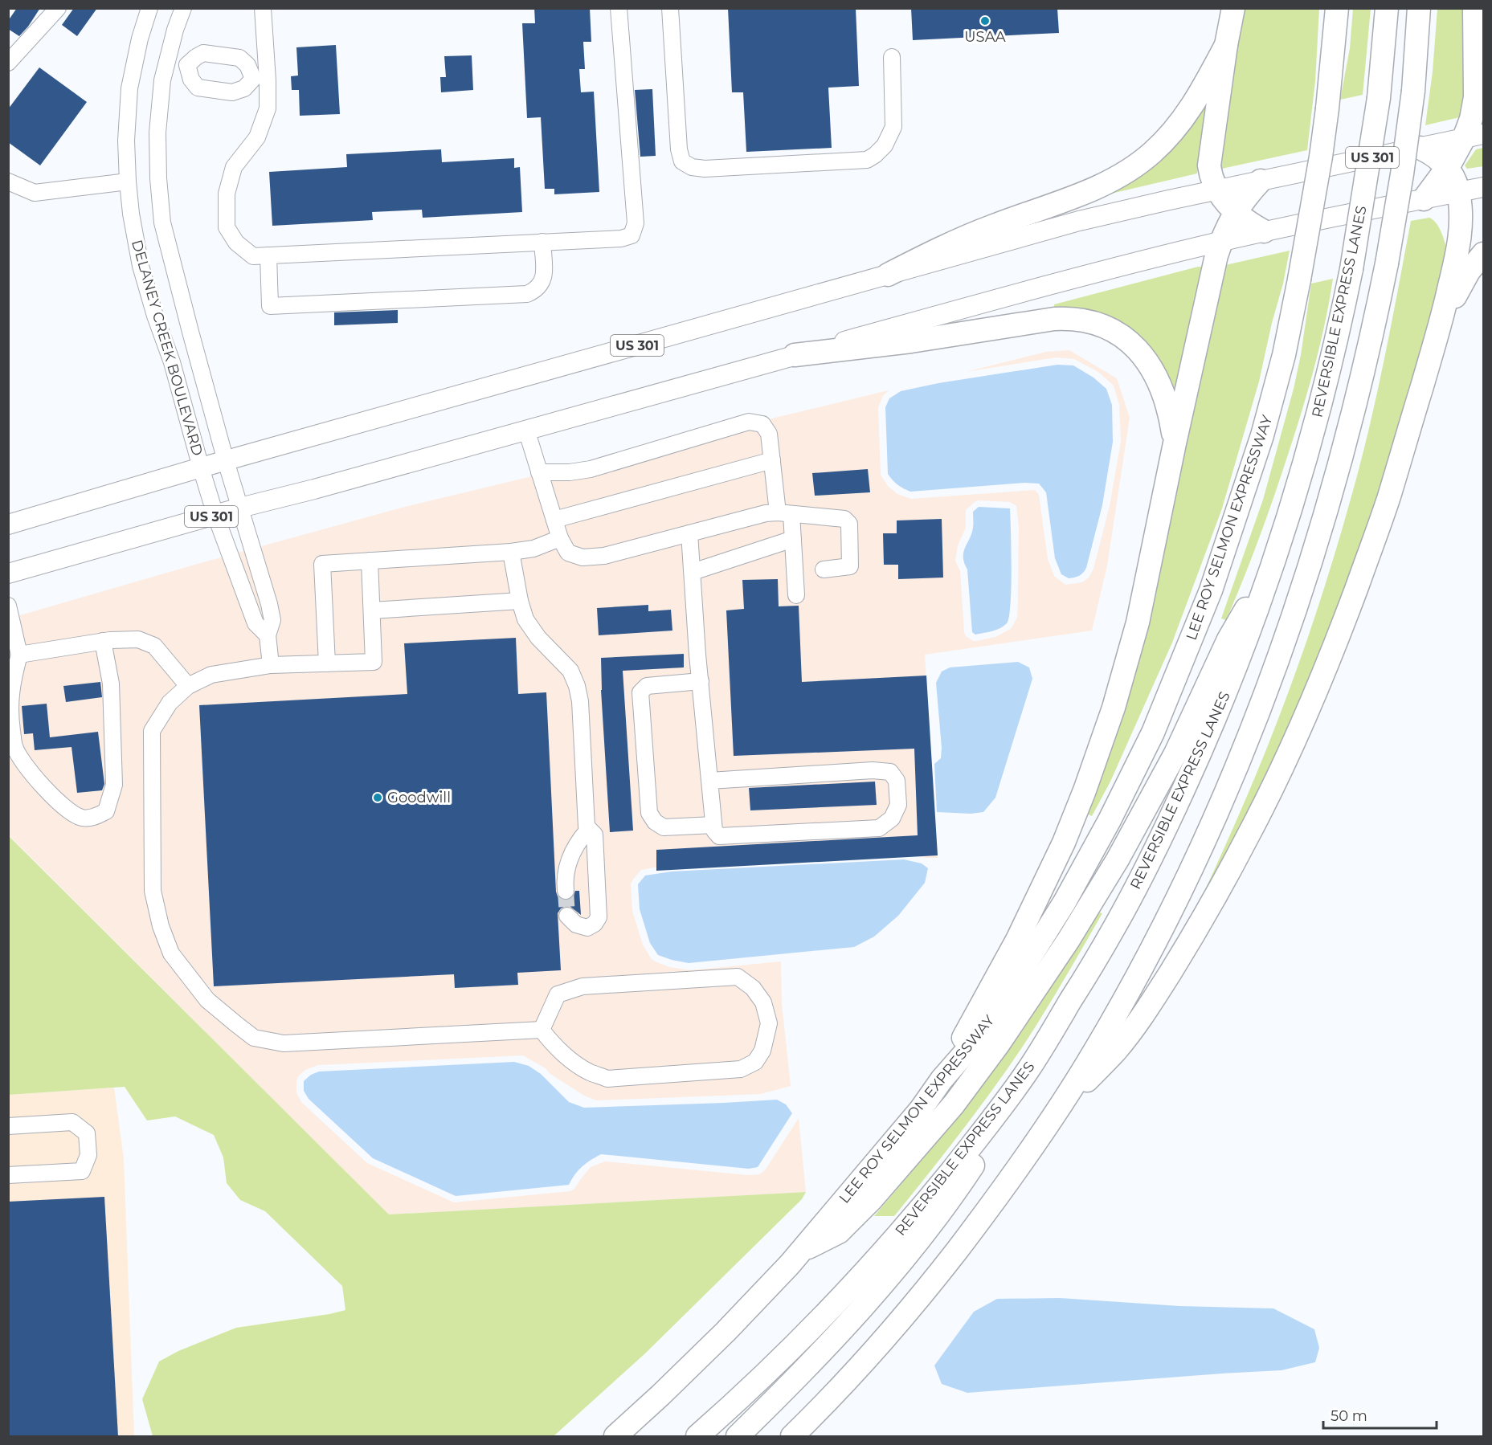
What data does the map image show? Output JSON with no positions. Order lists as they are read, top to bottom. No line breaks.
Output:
{"streets":{"highway":["REVERSIBLE EXPRESS LANES","LEE ROY SELMON EXPRESSWAY"],"main road":["US 301"],"street":["DELANEY CREEK BOULEVARD"]},"crossings":[["US 301","DELANEY CREEK BOULEVARD"]],"places":["USAA","Goodwill"],"scale_bar":"50 m"}
